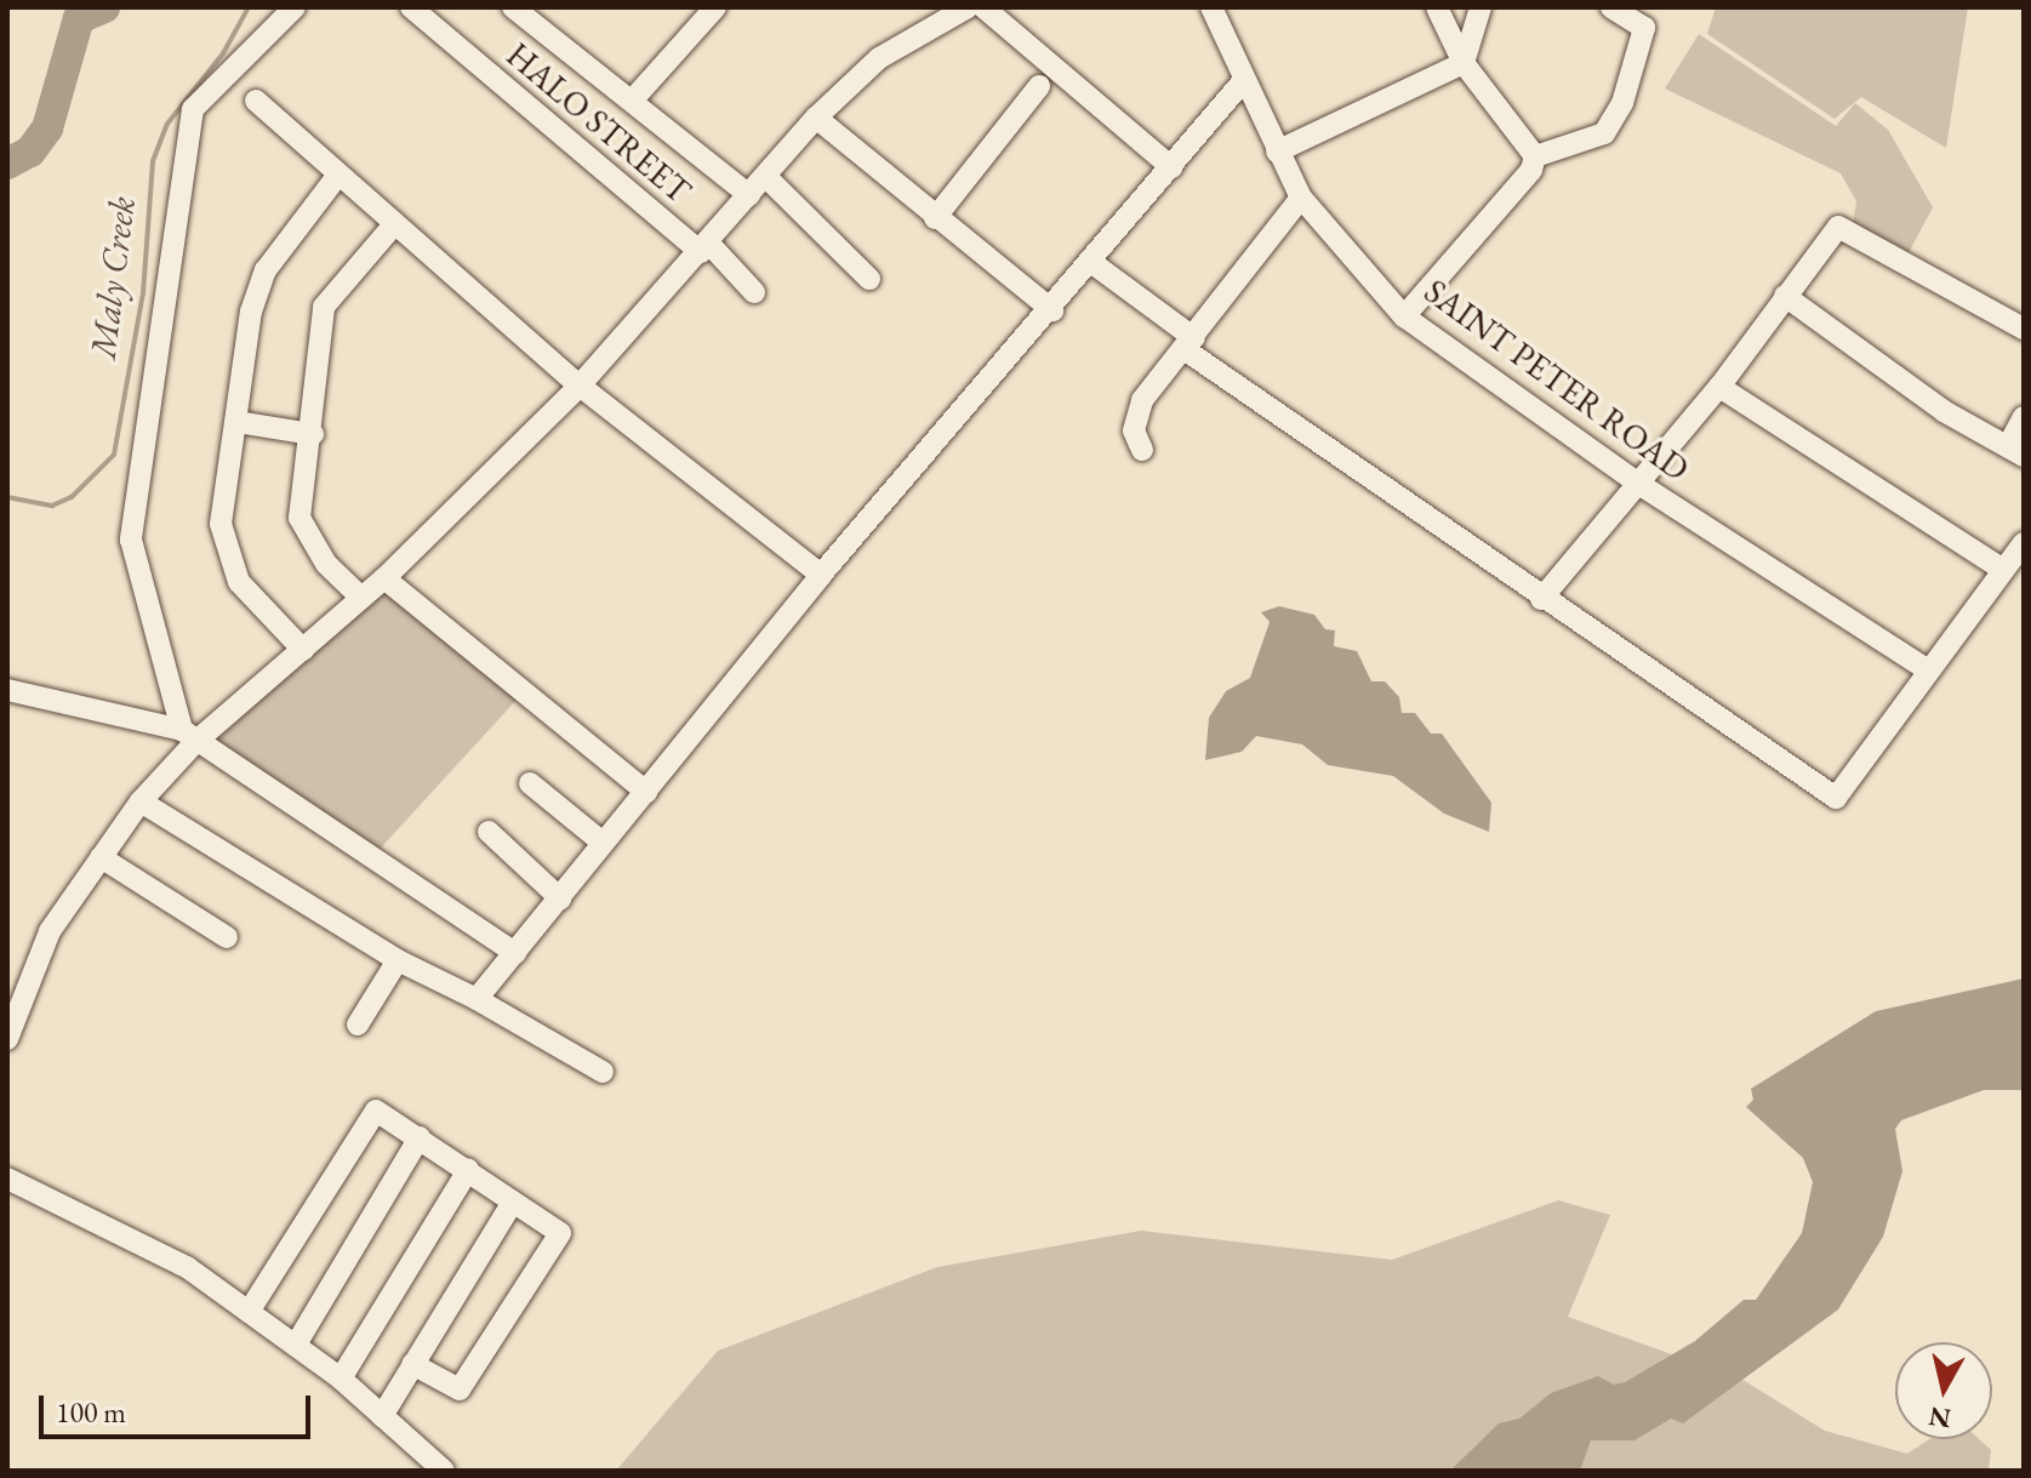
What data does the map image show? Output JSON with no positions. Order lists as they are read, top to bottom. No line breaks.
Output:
{"streets":{"street":["HALO STREET","SAINT PETER ROAD"]},"water":["Maly Creek"],"scale_bar":"100 m","north":"bottom"}
